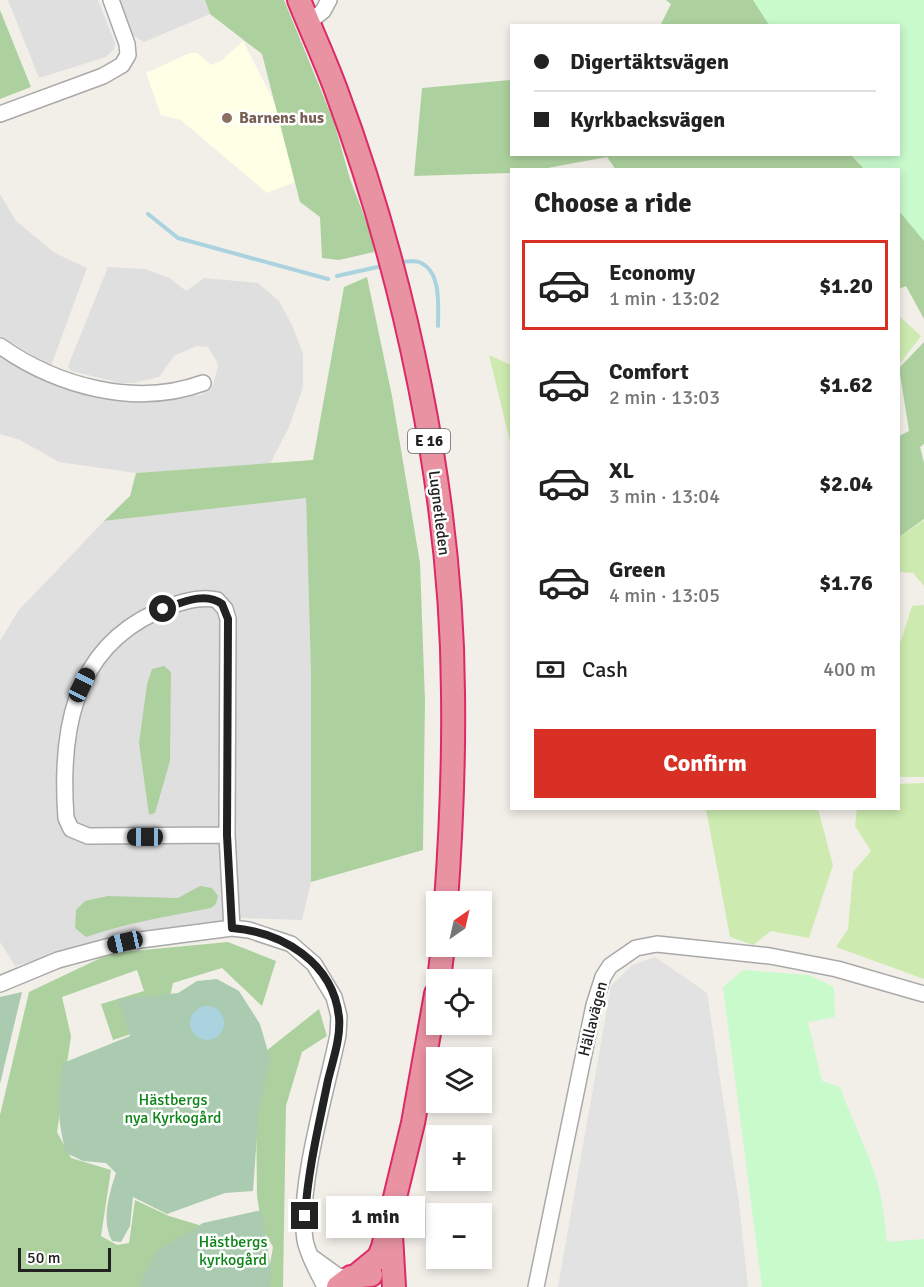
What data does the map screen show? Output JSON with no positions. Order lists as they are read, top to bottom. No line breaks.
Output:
{"streets":{"highway":["E 16","Lugnetleden"],"street":["Hällavägen"]},"parks":["Hästbergs nya Kyrkogård","Hästbergs kyrkogård"],"places":["Barnens hus"],"scale_bar":"50 m","north":"top right","page":{"banner":["Digertäktsvägen","Kyrkbacksvägen"],"heading":"Choose a ride","list":[{"name":"Economy","note":"1 min · 13:02","value":"$1.20"},{"name":"Comfort","note":"2 min · 13:03","value":"$1.62"},{"name":"XL","note":"3 min · 13:04","value":"$2.04"},{"name":"Green","note":"4 min · 13:05","value":"$1.76"}],"pay":["Cash","400 m"],"buttons":"Confirm","map_buttons":["+","−"],"bubble":"1 min","scale":"50 m"}}
